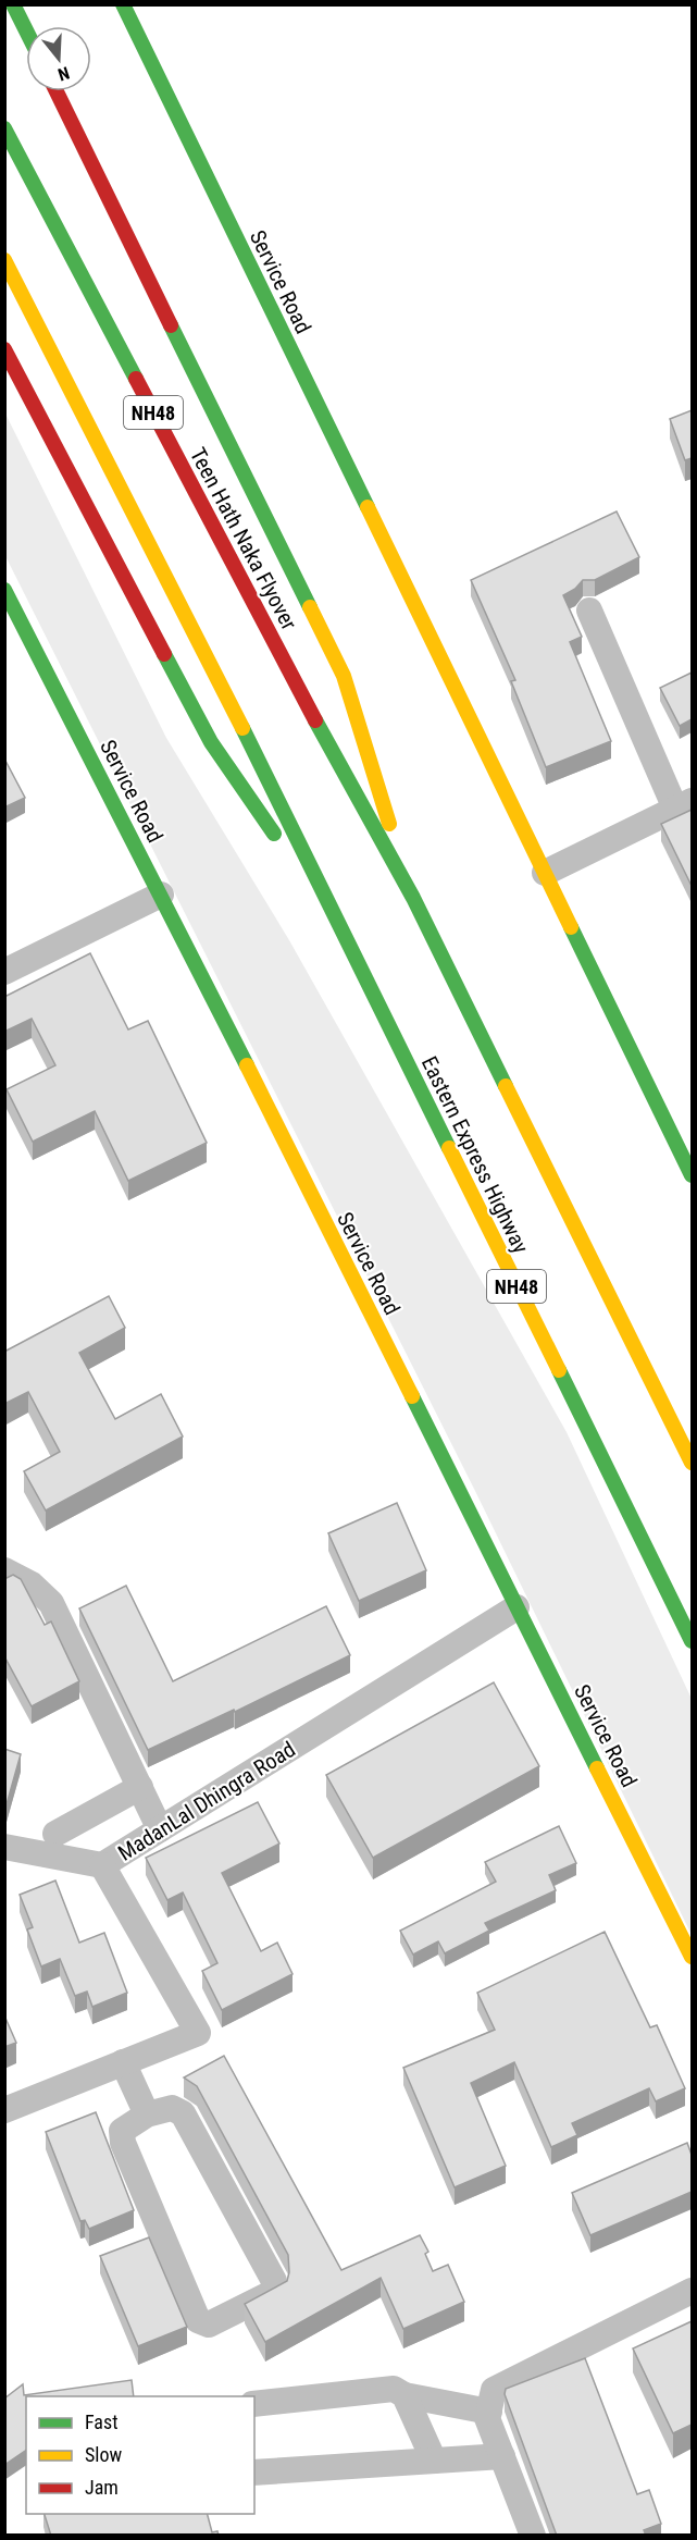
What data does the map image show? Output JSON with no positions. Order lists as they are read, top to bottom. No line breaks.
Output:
{"streets":{"main road":["Service Road","NH48","Teen Hath Naka Flyover","Eastern Express Highway"],"street":["MadanLal Dhingra Road"]},"crossings":[["Service Road","MadanLal Dhingra Road"],["NH48","Teen Hath Naka Flyover"],["NH48","Eastern Express Highway"]],"legend":["Fast","Slow","Jam"],"north":"bottom"}
